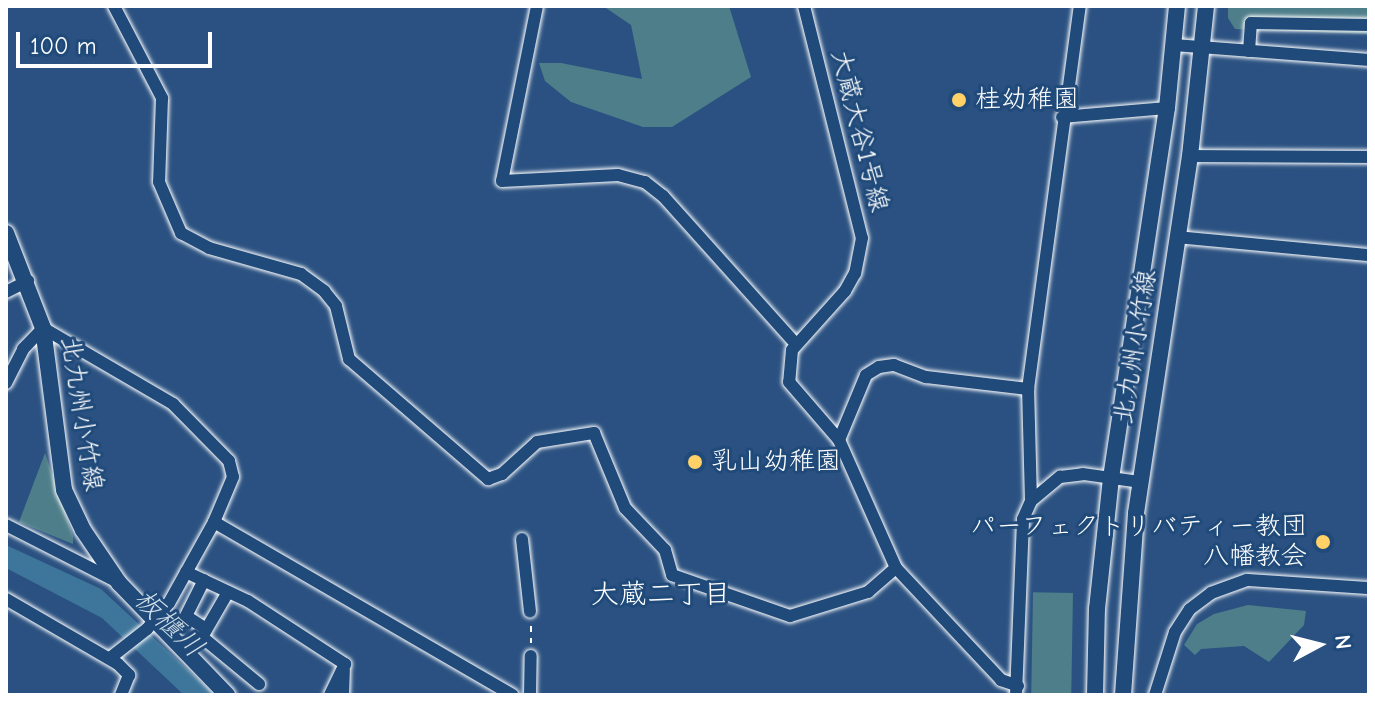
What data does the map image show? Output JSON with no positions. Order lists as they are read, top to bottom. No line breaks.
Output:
{"streets":{"main road":["北九州小竹線"],"street":["大蔵大谷1号線"]},"districts":["大蔵二丁目"],"water":["板櫃川"],"places":["桂幼稚園","乳山幼稚園","パーフェクトリバティー教団 八幡教会"],"scale_bar":"100 m","north":"right"}
